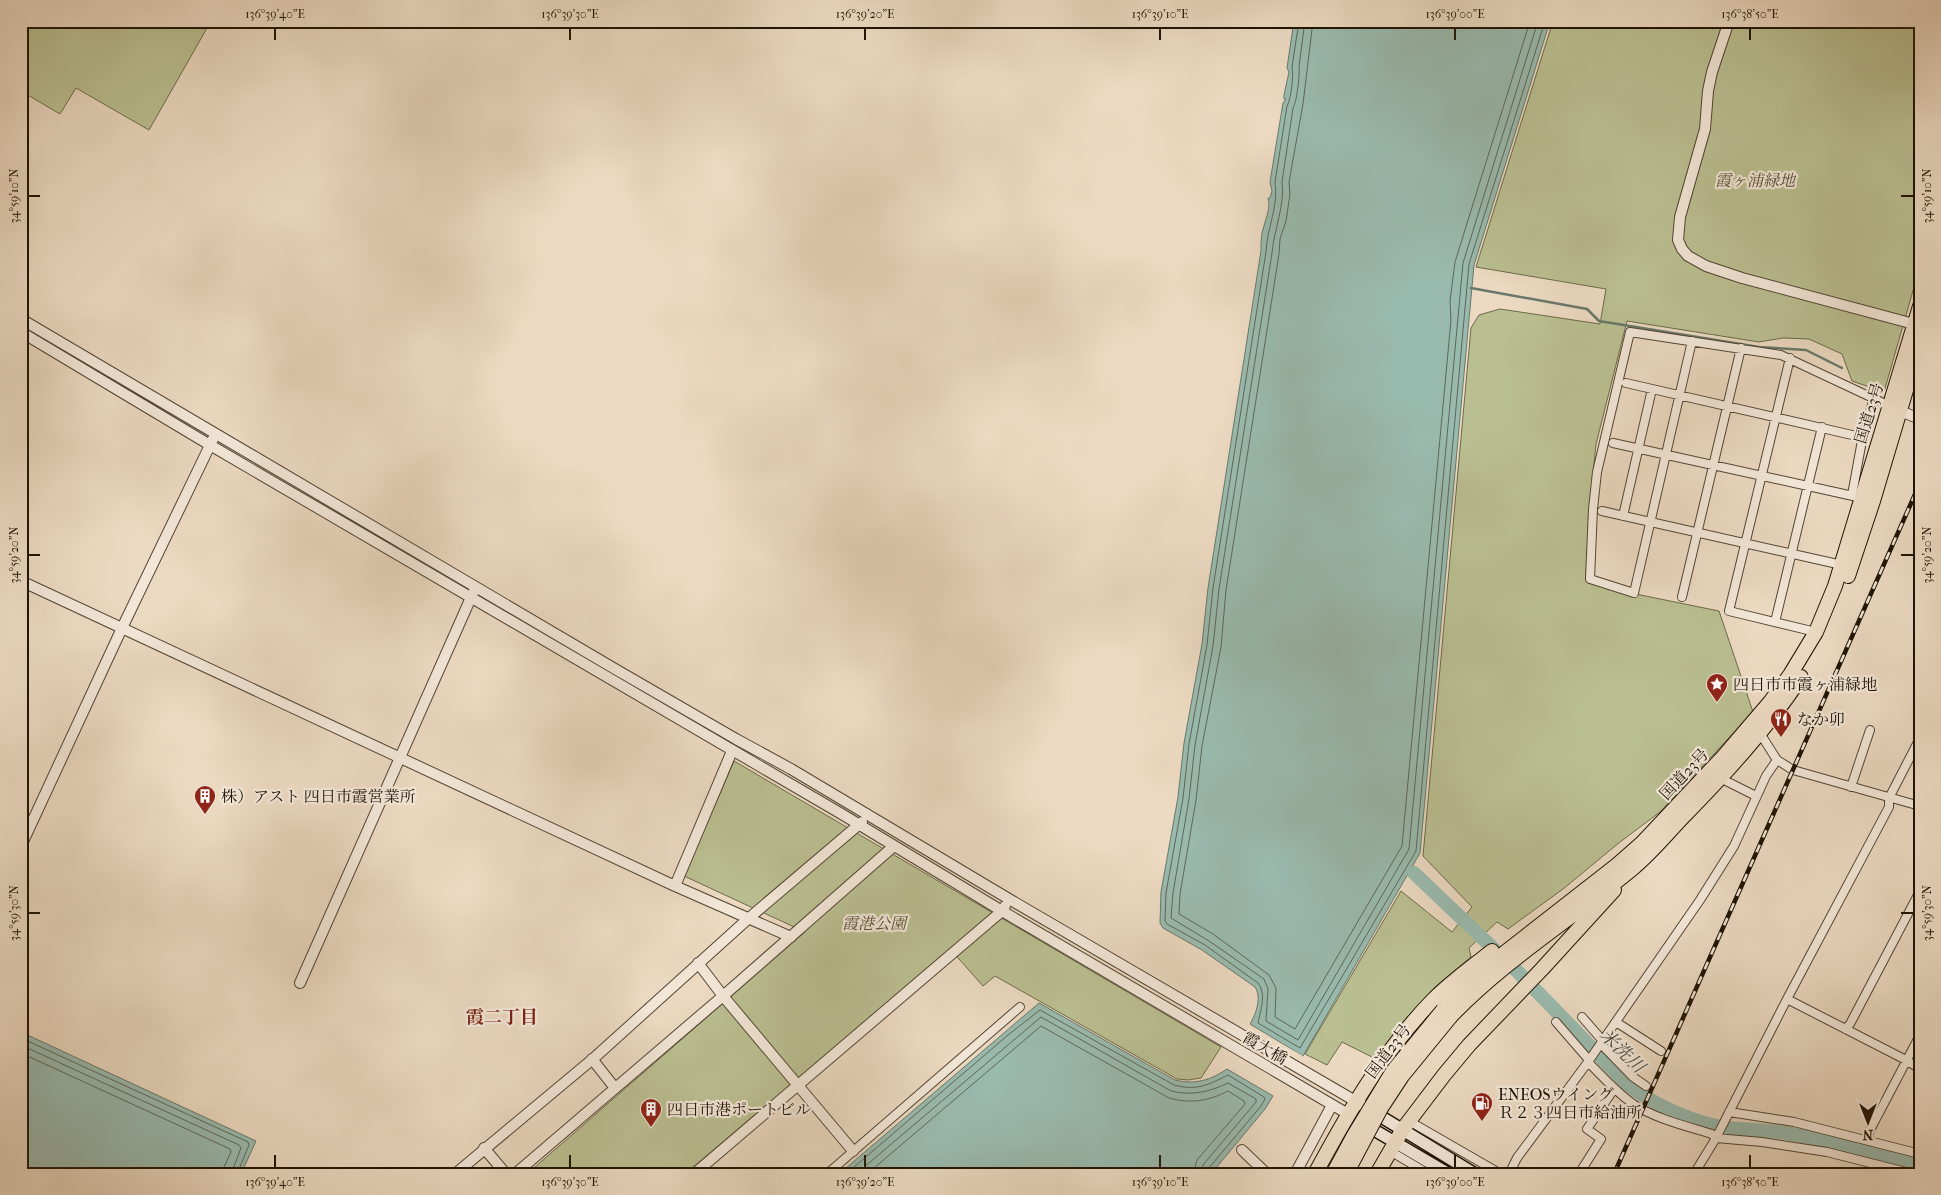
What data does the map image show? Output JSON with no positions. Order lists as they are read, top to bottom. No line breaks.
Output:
{"streets":{"highway":["国道23号"],"street":["霞大橋"]},"districts":["霞二丁目"],"water":["米洗川"],"parks":["霞ヶ浦緑地","霞港公園"],"places":{"place":["四日市市霞ヶ浦緑地"],"restaurant":["なか卯"],"building":["株）アスト 四日市霞営業所","四日市港ポートビル"],"fuel station":["ENEOSウイング Ｒ２３四日市給油所"]},"north":"bottom","coordinates":["136°39'40\"E","136°39'30\"E","136°39'20\"E","136°39'10\"E","136°39'00\"E","136°38'50\"E","34°59'10\"N","34°59'20\"N","34°59'30\"N"]}
